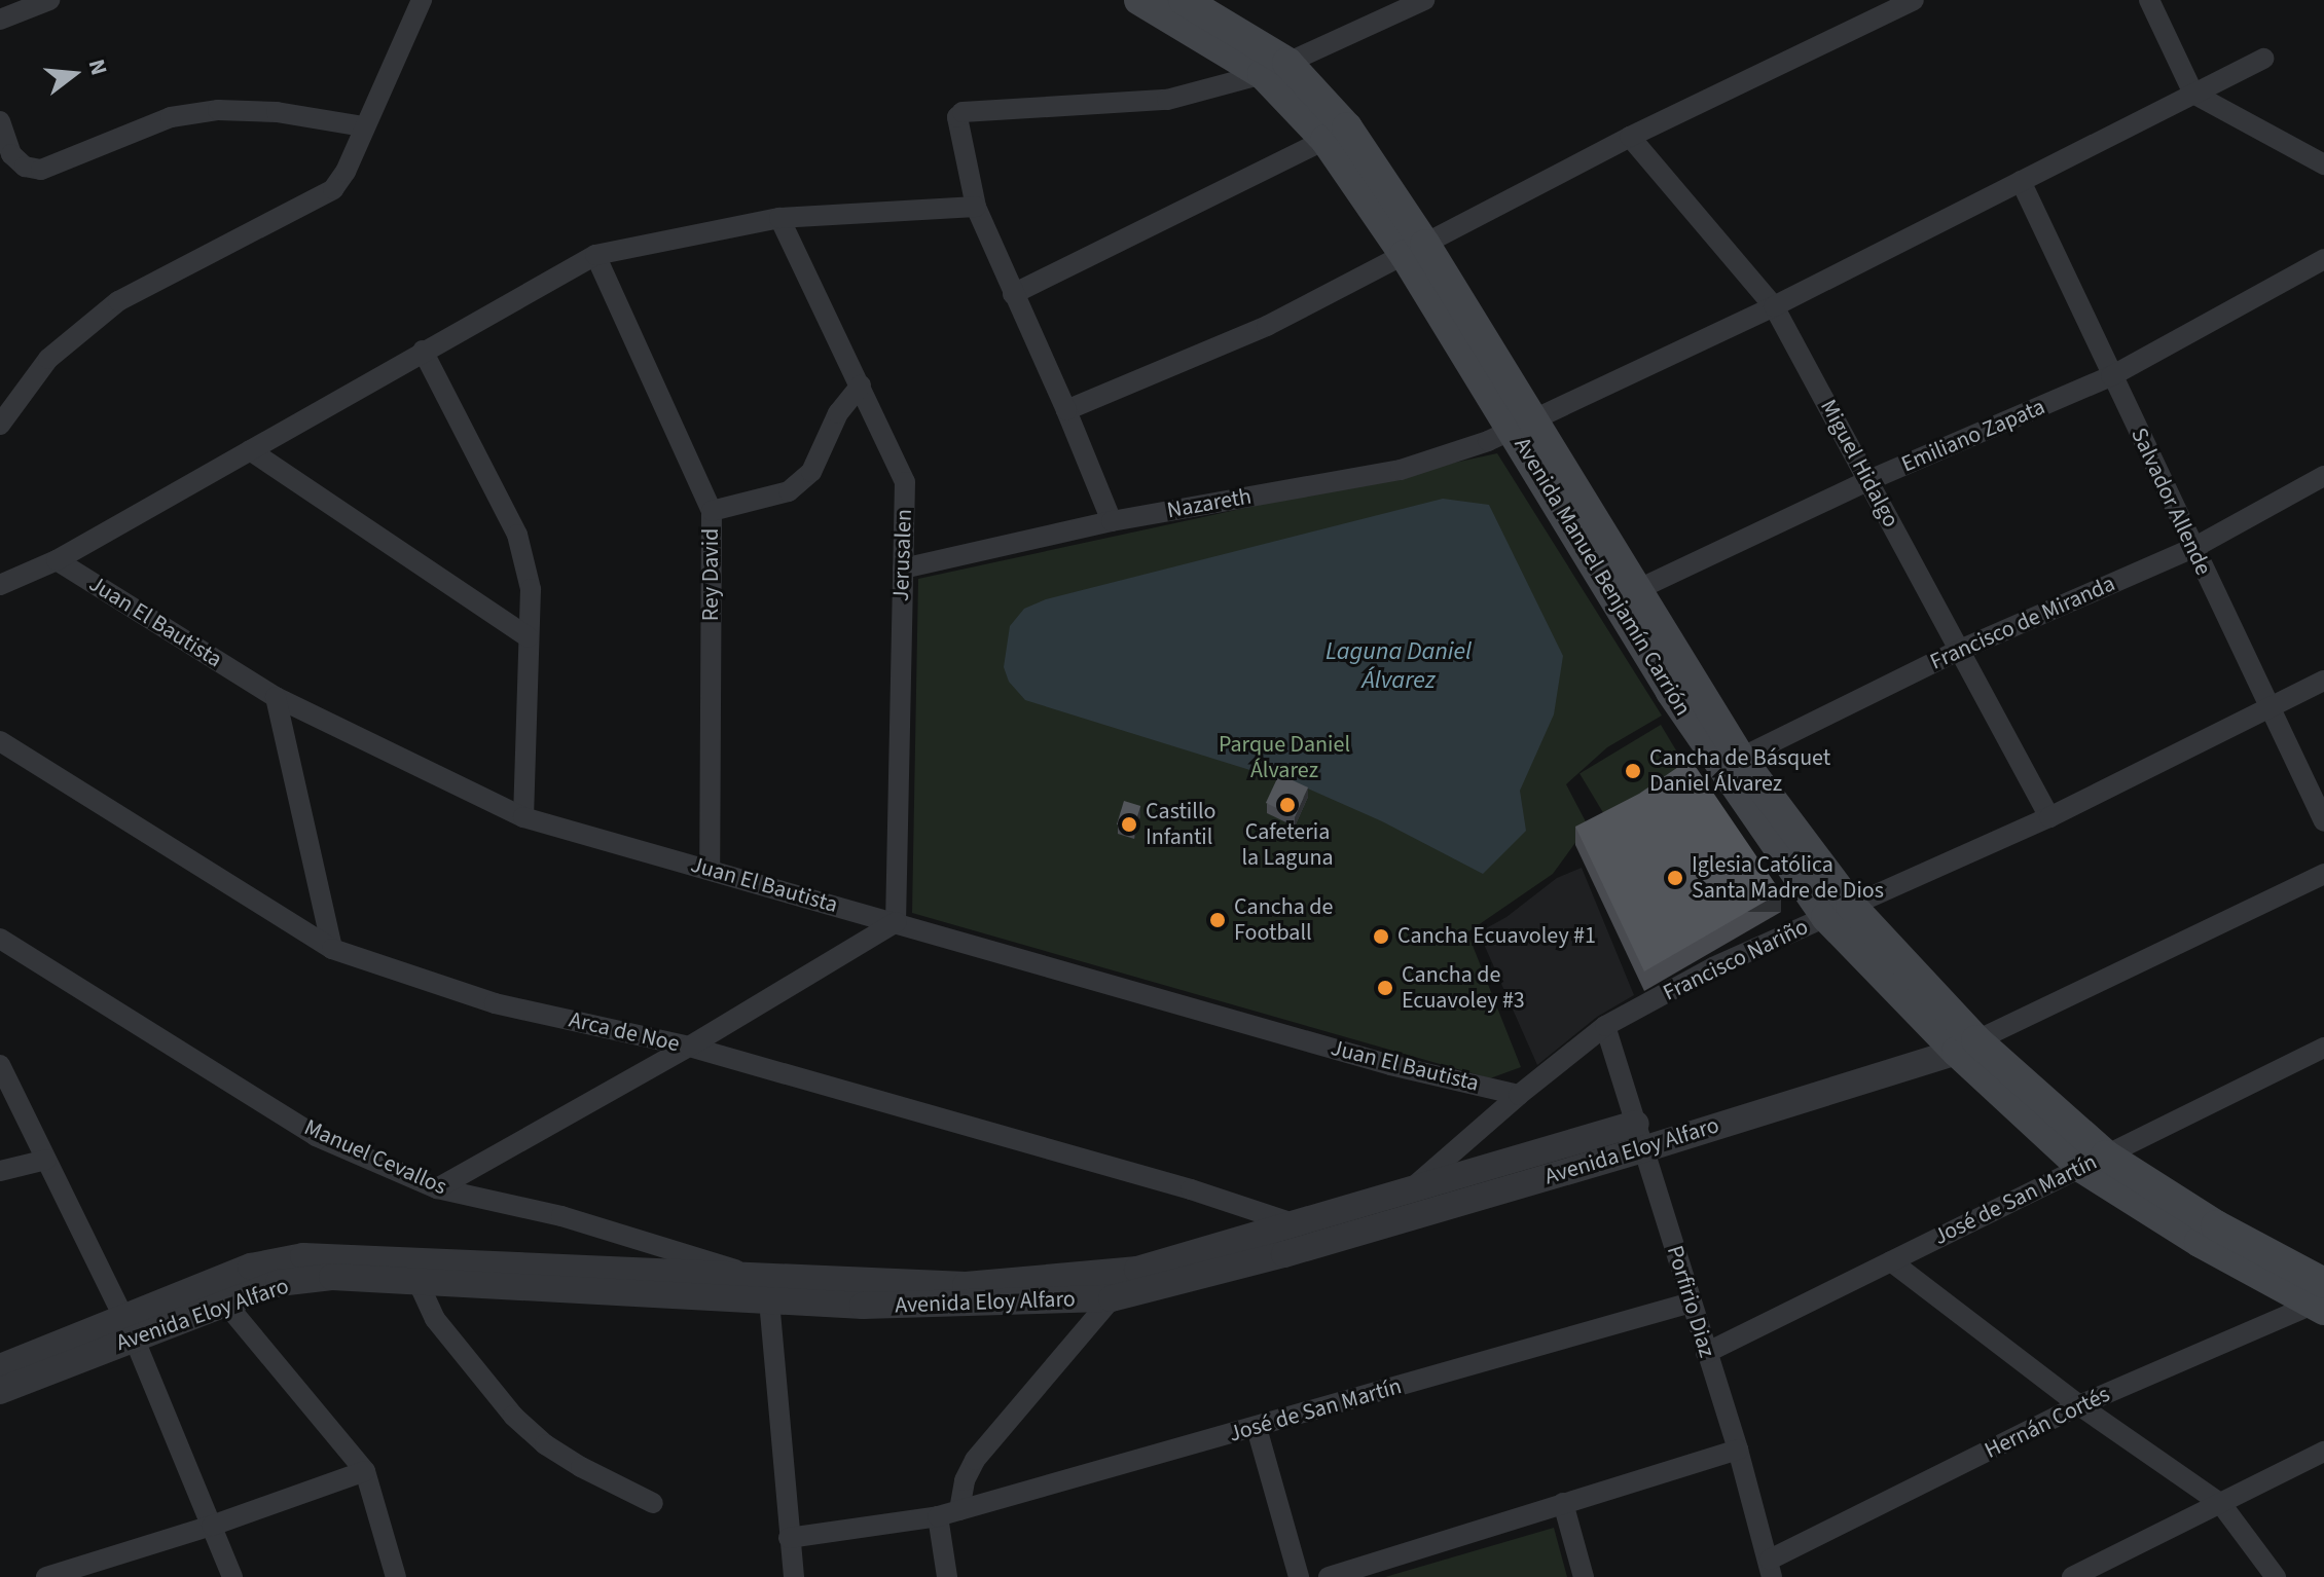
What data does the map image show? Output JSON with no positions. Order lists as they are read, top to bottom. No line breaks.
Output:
{"streets":{"main road":["Avenida Manuel Benjamín Carrión"],"street":["Emiliano Zapata","Miguel Hidalgo","Salvador Allende","Nazareth","Jerusalen","Rey David","Juan El Bautista","Francisco de Miranda","Francisco Nariño","Arca de Noe","Avenida Eloy Alfaro","Manuel Cevallos","José de San Martín","Porfirio Diaz","Hernán Cortés"]},"crossings":[["Emiliano Zapata","Miguel Hidalgo"],["Emiliano Zapata","Salvador Allende"],["Emiliano Zapata","Avenida Manuel Benjamín Carrión"],["Miguel Hidalgo","Nazareth"],["Miguel Hidalgo","Francisco de Miranda"],["Miguel Hidalgo","Francisco Nariño"],["Salvador Allende","Nazareth"],["Salvador Allende","Francisco de Miranda"],["Salvador Allende","Francisco Nariño"],["Nazareth","Jerusalen"],["Nazareth","Avenida Manuel Benjamín Carrión"],["Jerusalen","Juan El Bautista"],["Rey David","Juan El Bautista"],["Avenida Manuel Benjamín Carrión","Francisco de Miranda"],["Avenida Manuel Benjamín Carrión","Francisco Nariño"],["Avenida Manuel Benjamín Carrión","Avenida Eloy Alfaro"],["Avenida Manuel Benjamín Carrión","José de San Martín"],["Avenida Manuel Benjamín Carrión","Hernán Cortés"],["Juan El Bautista","Francisco Nariño"],["Francisco Nariño","Avenida Eloy Alfaro"],["Francisco Nariño","Porfirio Diaz"],["Arca de Noe","Avenida Eloy Alfaro"],["Avenida Eloy Alfaro","Manuel Cevallos"],["Avenida Eloy Alfaro","Porfirio Diaz"],["José de San Martín","Porfirio Diaz"],["Porfirio Diaz","Hernán Cortés"]],"water":["Laguna Daniel Álvarez"],"parks":["Parque Daniel Álvarez"],"places":["Cancha de Básquet Daniel Álvarez","Cafeteria la Laguna","Castillo Infantil","Iglesia Católica Santa Madre de Dios","Cancha de Football","Cancha Ecuavoley #1","Cancha de Ecuavoley #3"],"north":"right"}
